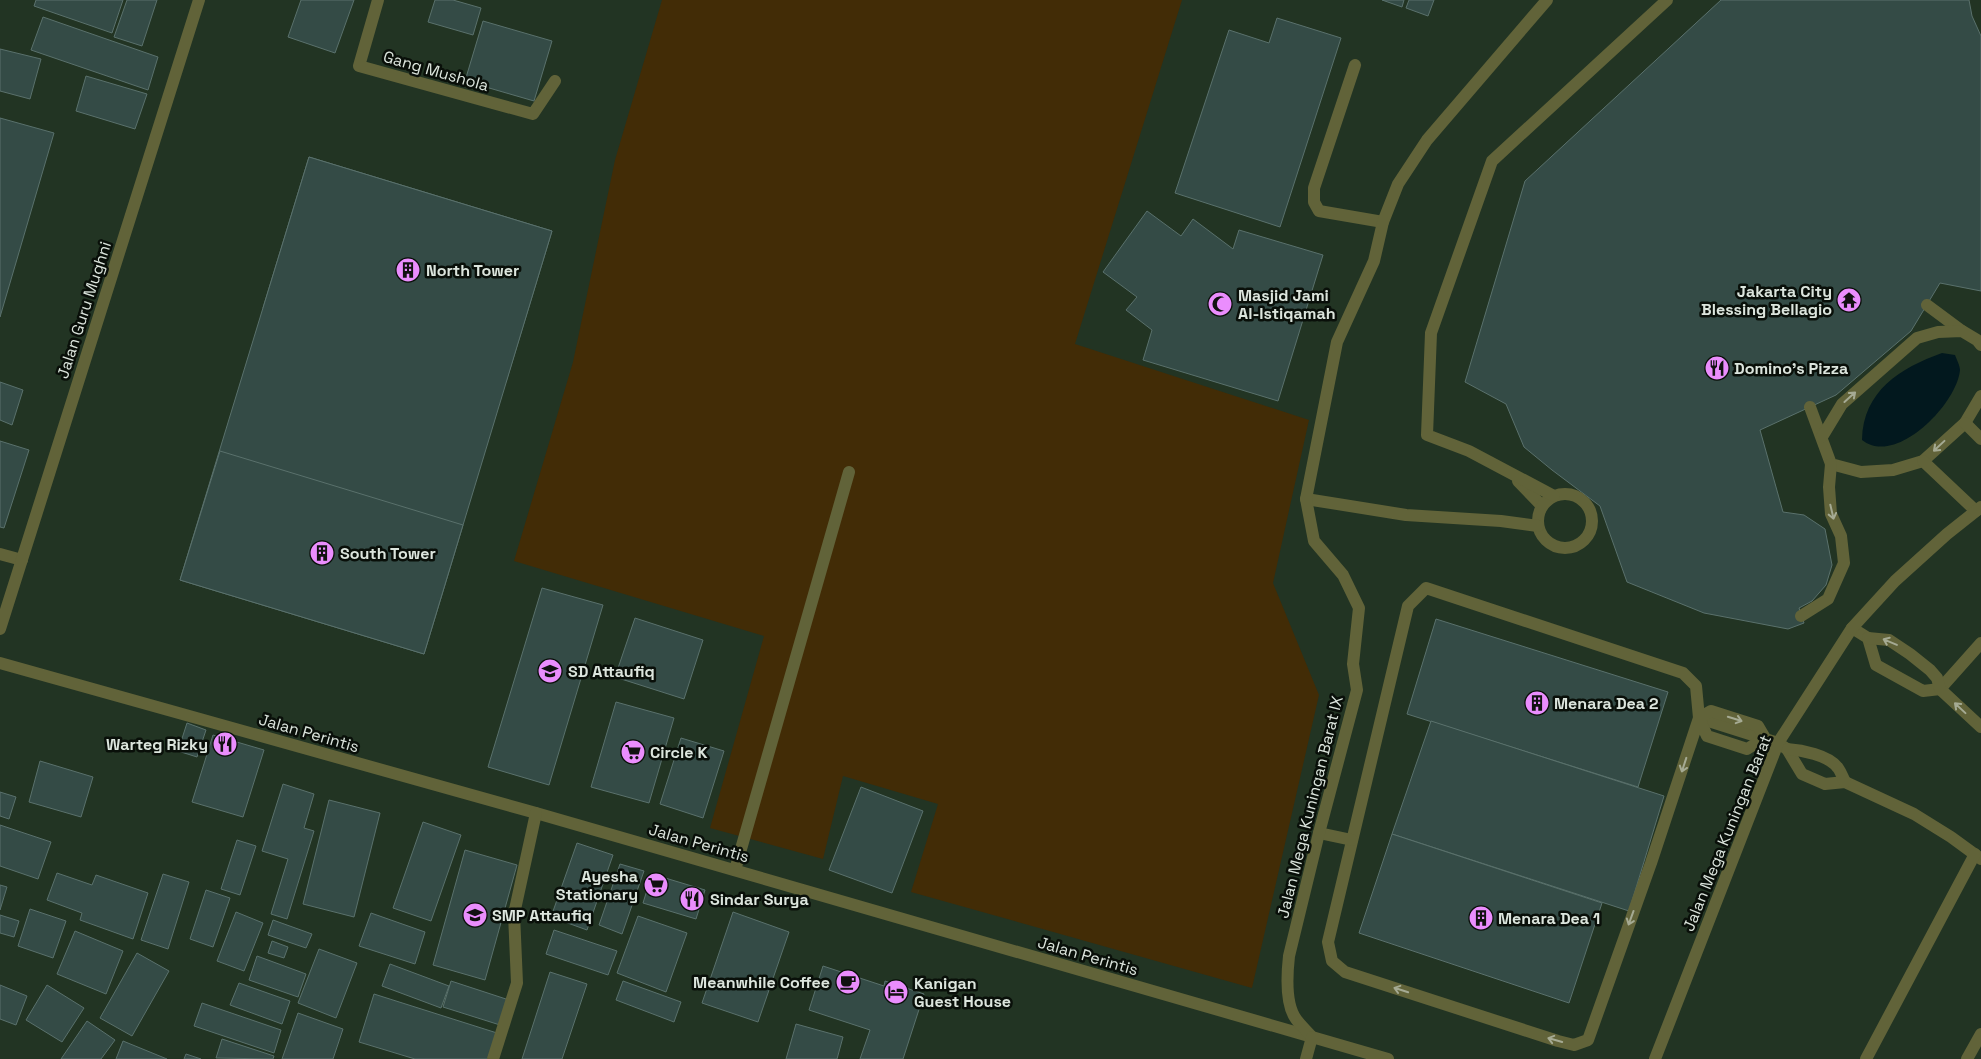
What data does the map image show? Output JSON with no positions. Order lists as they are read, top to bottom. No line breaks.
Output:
{"streets":{"street":["Gang Mushola","Jalan Guru Mughni","Jalan Perintis","Jalan Mega Kuningan Barat IX","Jalan Mega Kuningan Barat"]},"crossings":[["Jalan Perintis","Jalan Mega Kuningan Barat IX"]],"places":{"building":["North Tower","South Tower","Menara Dea 2","Menara Dea 1"],"temple":["Jakarta City Blessing Bellagio"],"mosque":["Masjid Jami Al-Istiqamah"],"restaurant":["Domino's Pizza","Warteg Rizky","Sindar Surya"],"school or university":["SD Attaufiq","SMP Attaufiq"],"supermarket":["Circle K","Ayesha Stationary"],"cafe":["Meanwhile Coffee"],"hotel":["Kanigan Guest House"]}}
